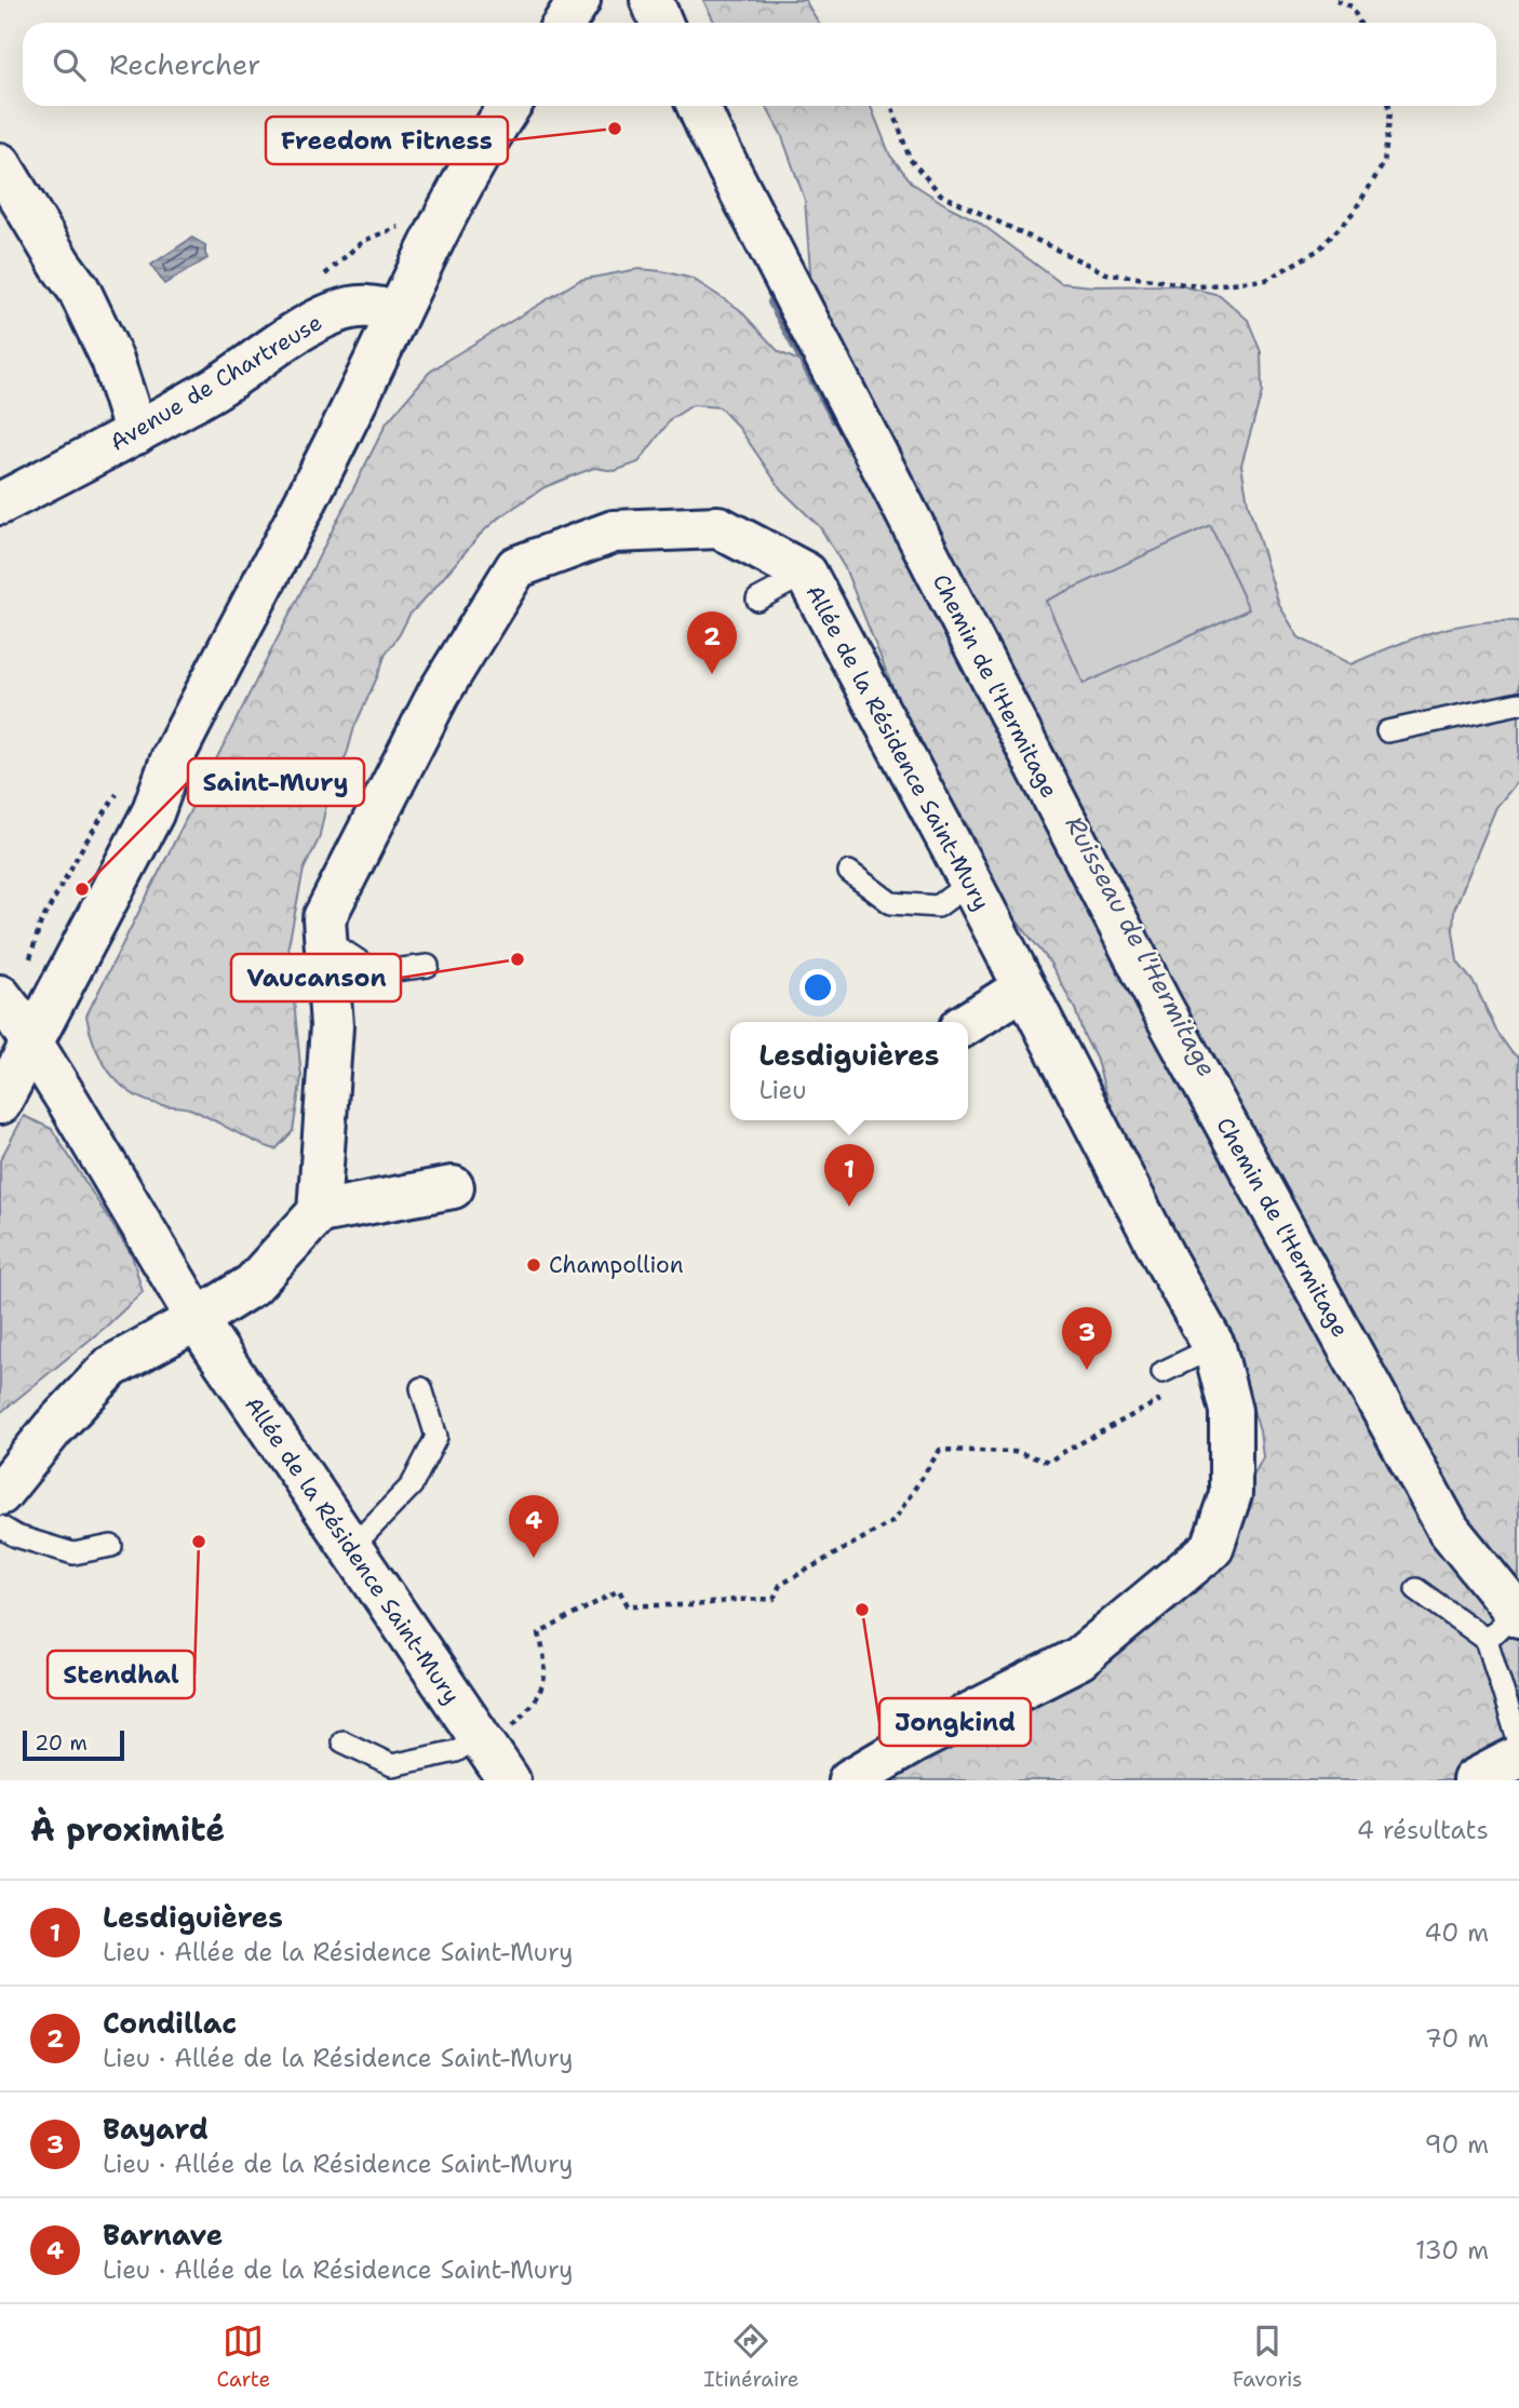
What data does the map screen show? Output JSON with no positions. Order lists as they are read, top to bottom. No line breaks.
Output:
{"streets":{"street":["Avenue de Chartreuse","Chemin de l'Hermitage","Allée de la Résidence Saint-Mury"]},"water":["Ruisseau de l'Hermitage"],"places":["Freedom Fitness","Saint-Mury","Vaucanson","Champollion","Stendhal","Jongkind"],"scale_bar":"20 m","page":{"search":"Rechercher","pins":["2","1","3","4"],"popup":["Lesdiguières","Lieu"],"scale":"20 m","heading":["À proximité","4 résultats"],"list":[{"mark":"1","name":"Lesdiguières","note":"Lieu · Allée de la Résidence Saint-Mury","value":"40 m"},{"mark":"2","name":"Condillac","note":"Lieu · Allée de la Résidence Saint-Mury","value":"70 m"},{"mark":"3","name":"Bayard","note":"Lieu · Allée de la Résidence Saint-Mury","value":"90 m"},{"mark":"4","name":"Barnave","note":"Lieu · Allée de la Résidence Saint-Mury","value":"130 m"}],"nav":["Carte","Itinéraire","Favoris"]}}
